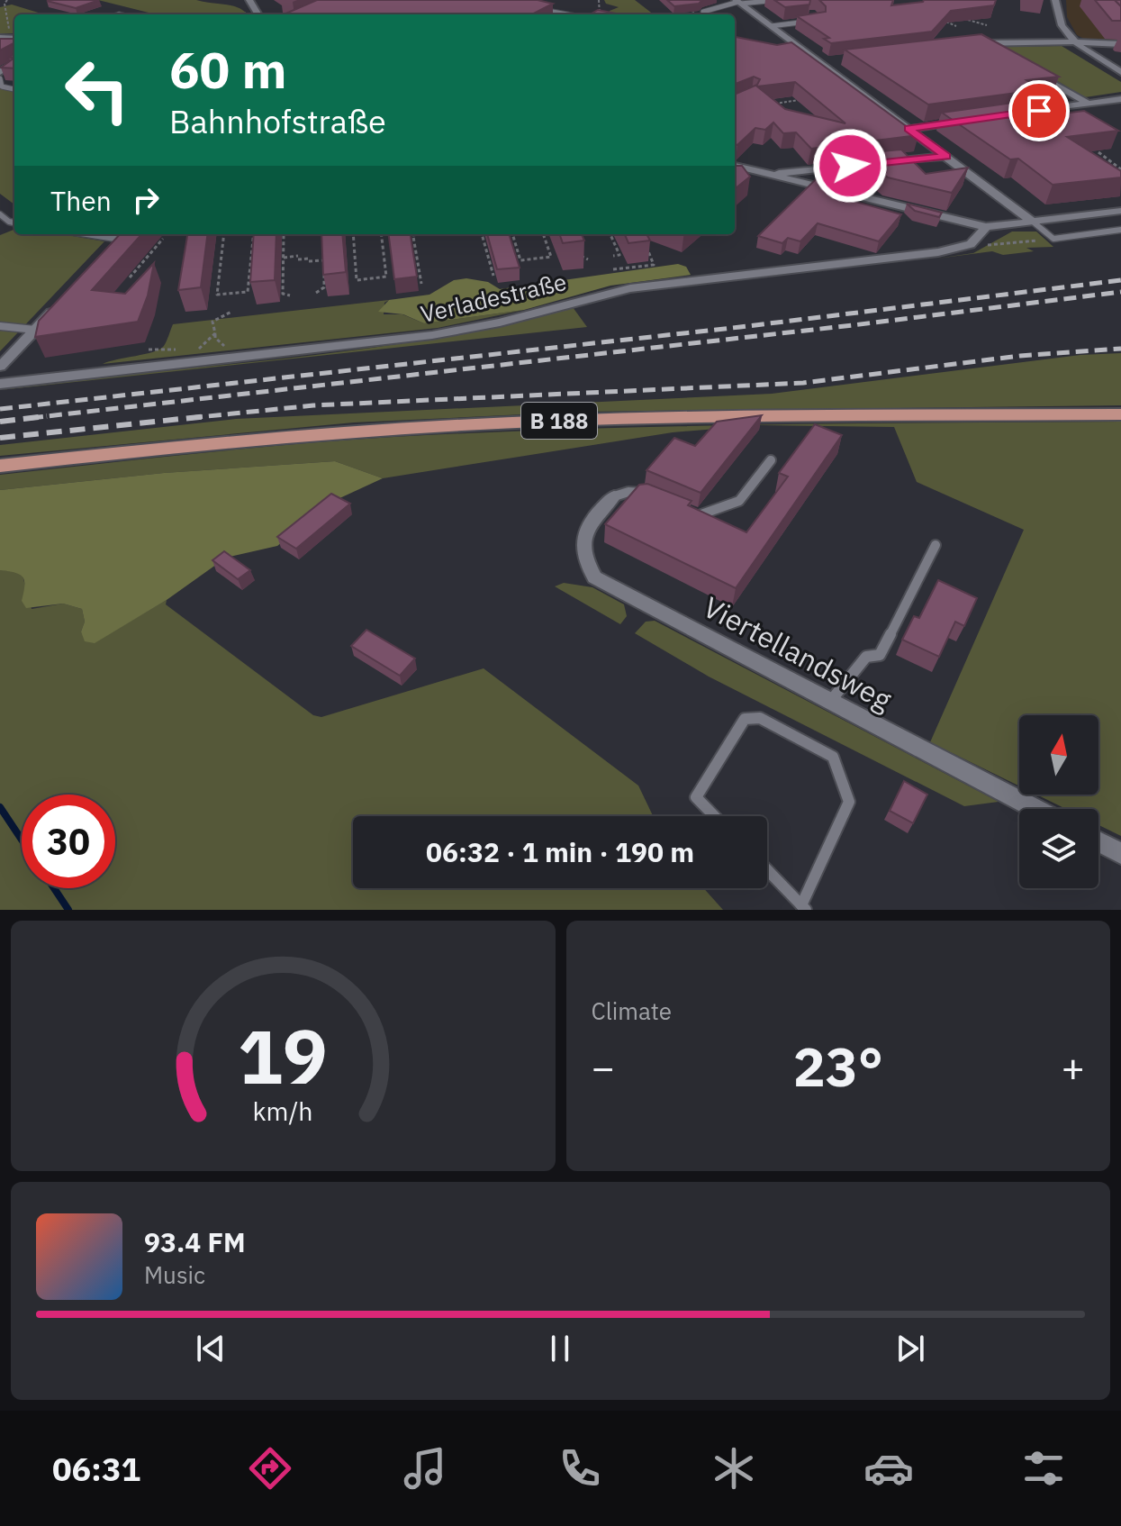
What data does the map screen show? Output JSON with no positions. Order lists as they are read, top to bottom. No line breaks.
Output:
{"streets":{"main road":["B 188"],"street":["Verladestraße","Viertellandsweg"]},"north":"top","page":{"turn":["60 m","Bahnhofstraße"],"then":"Then","limit":"30","trip":"06:32 · 1 min · 190 m","tile":"Climate","heat":["−","23°","+"],"song":["93.4 FM","Music"],"tabs":"06:31","gauge":["19","km/h"]}}
